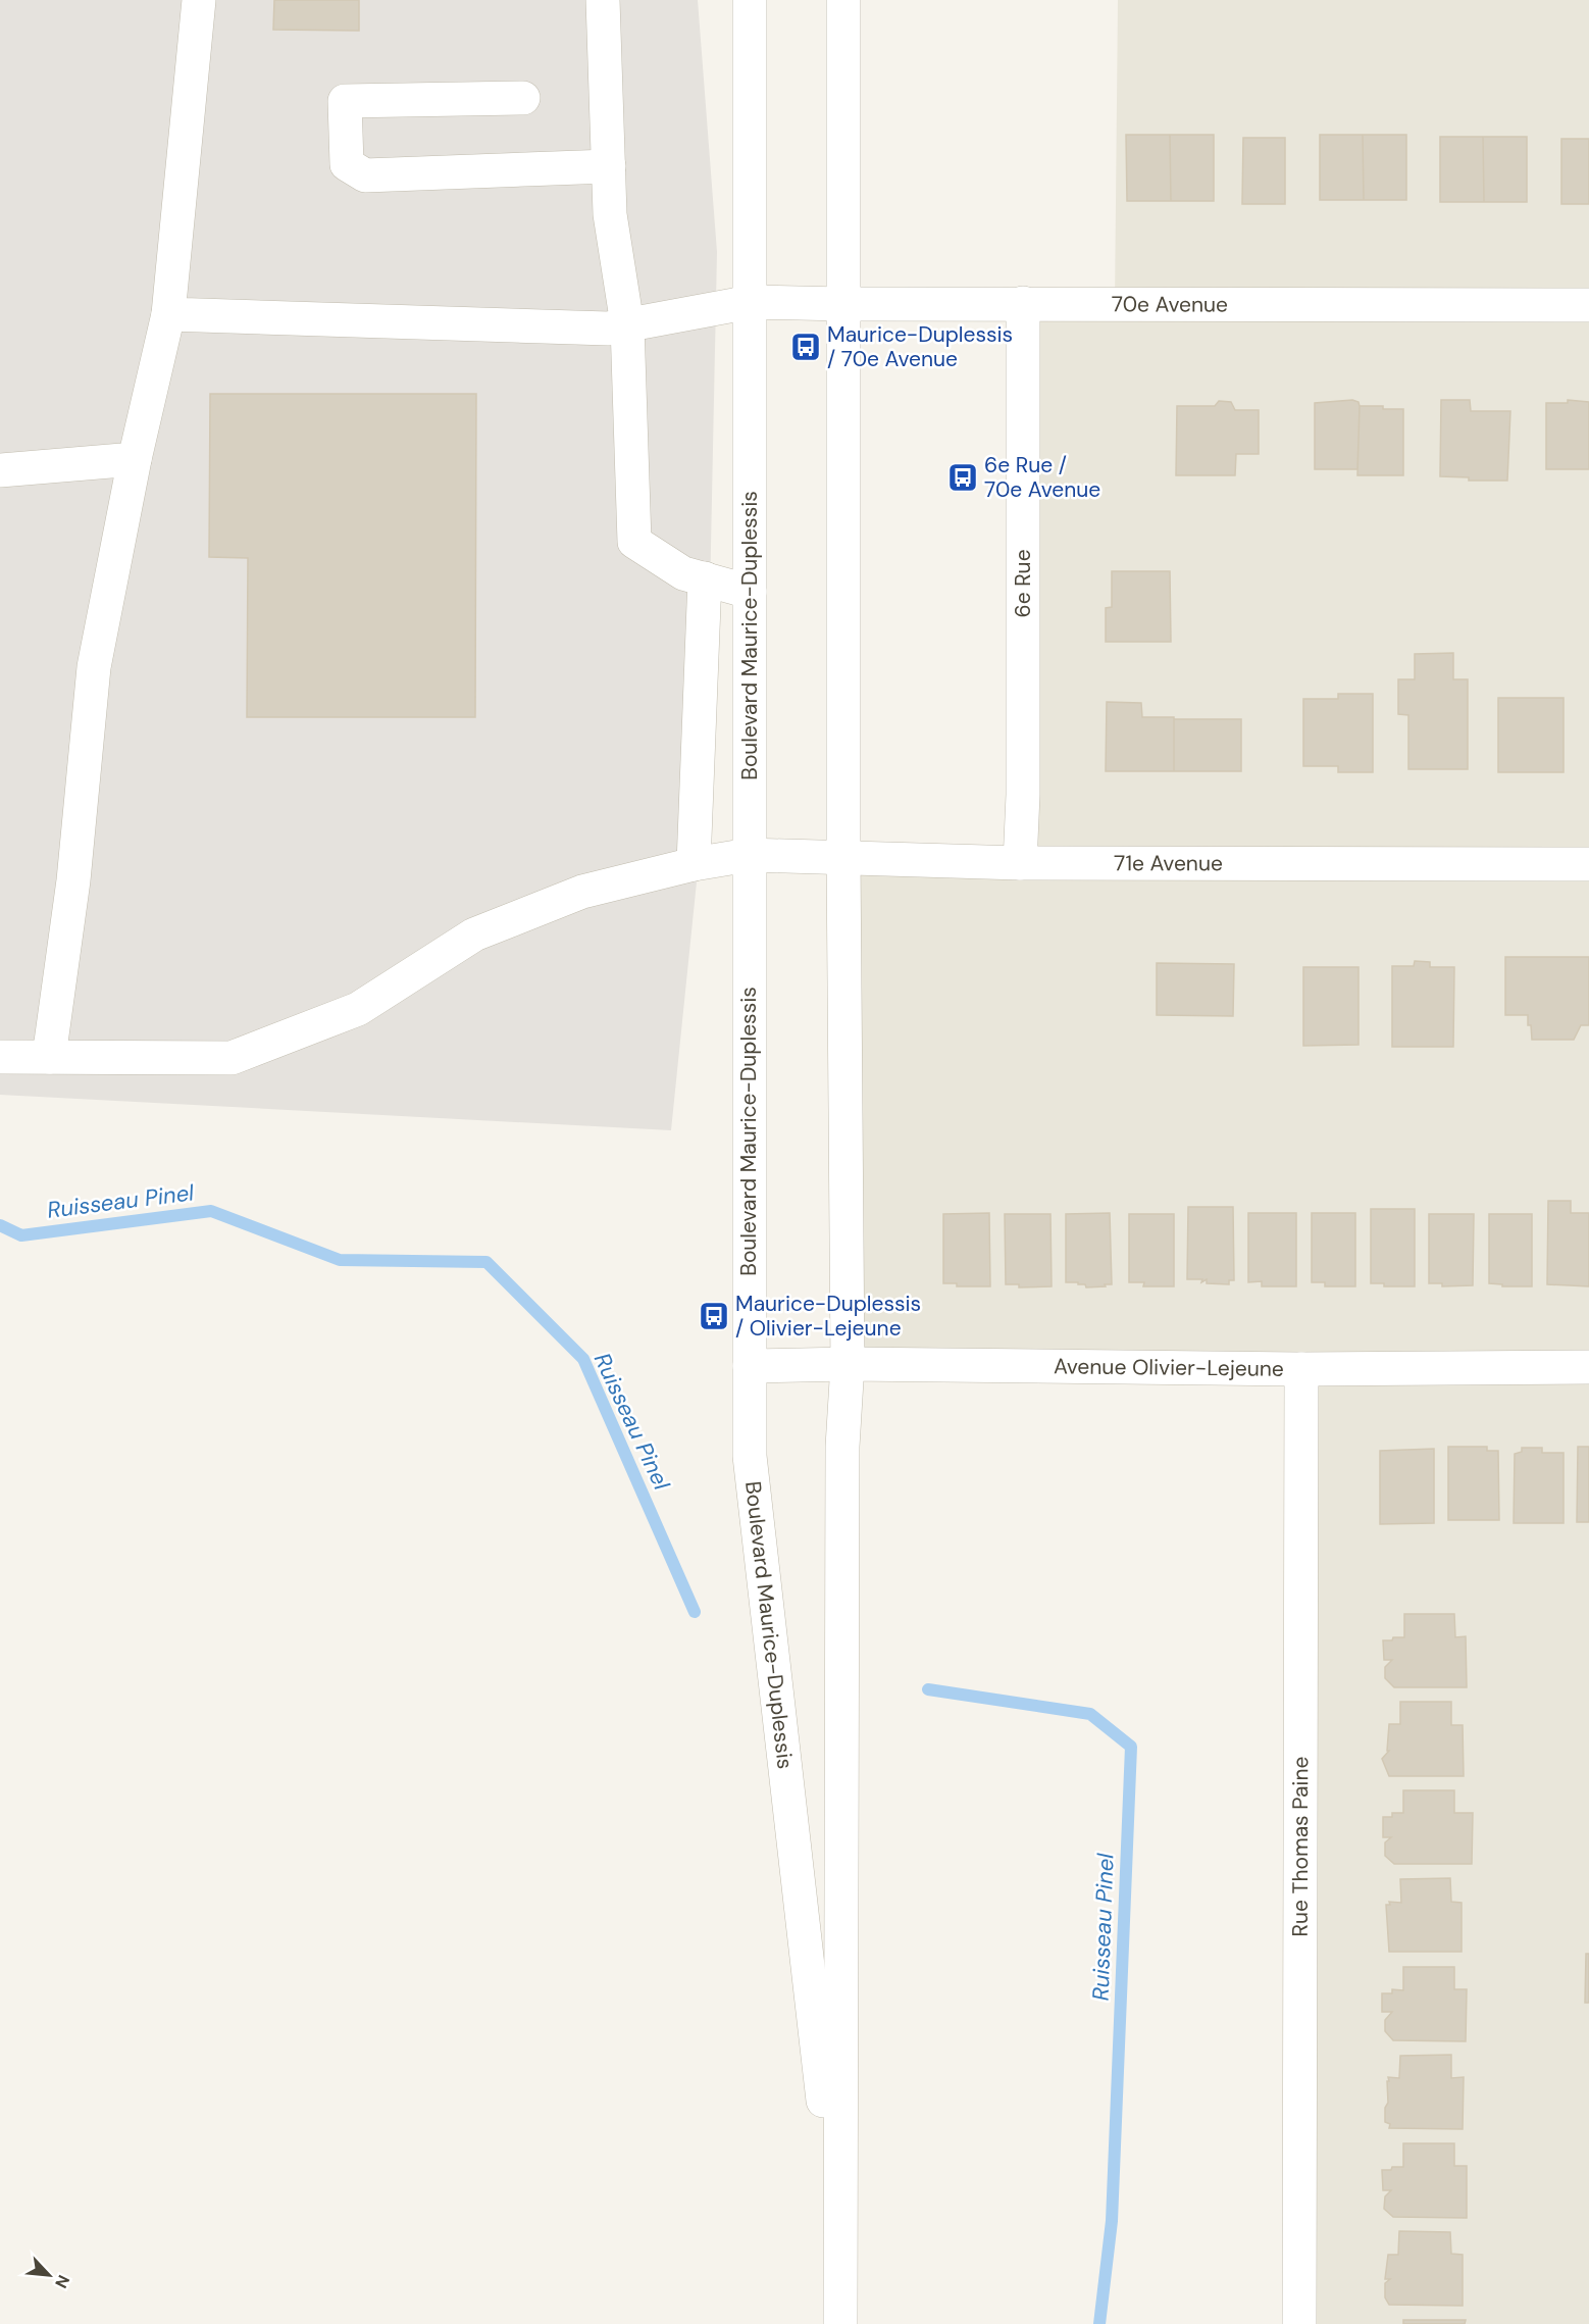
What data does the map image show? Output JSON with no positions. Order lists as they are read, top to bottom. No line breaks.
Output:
{"streets":{"street":["70e Avenue","6e Rue","Boulevard Maurice-Duplessis","71e Avenue","Avenue Olivier-Lejeune","Rue Thomas Paine"]},"crossings":[["70e Avenue","6e Rue"],["70e Avenue","Boulevard Maurice-Duplessis"],["6e Rue","71e Avenue"],["Boulevard Maurice-Duplessis","71e Avenue"],["Boulevard Maurice-Duplessis","Avenue Olivier-Lejeune"],["Avenue Olivier-Lejeune","Rue Thomas Paine"]],"water":["Ruisseau Pinel"],"places":{"bus stop":["Maurice-Duplessis / 70e Avenue","6e Rue / 70e Avenue","Maurice-Duplessis / Olivier-Lejeune"]},"north":"bottom right"}
